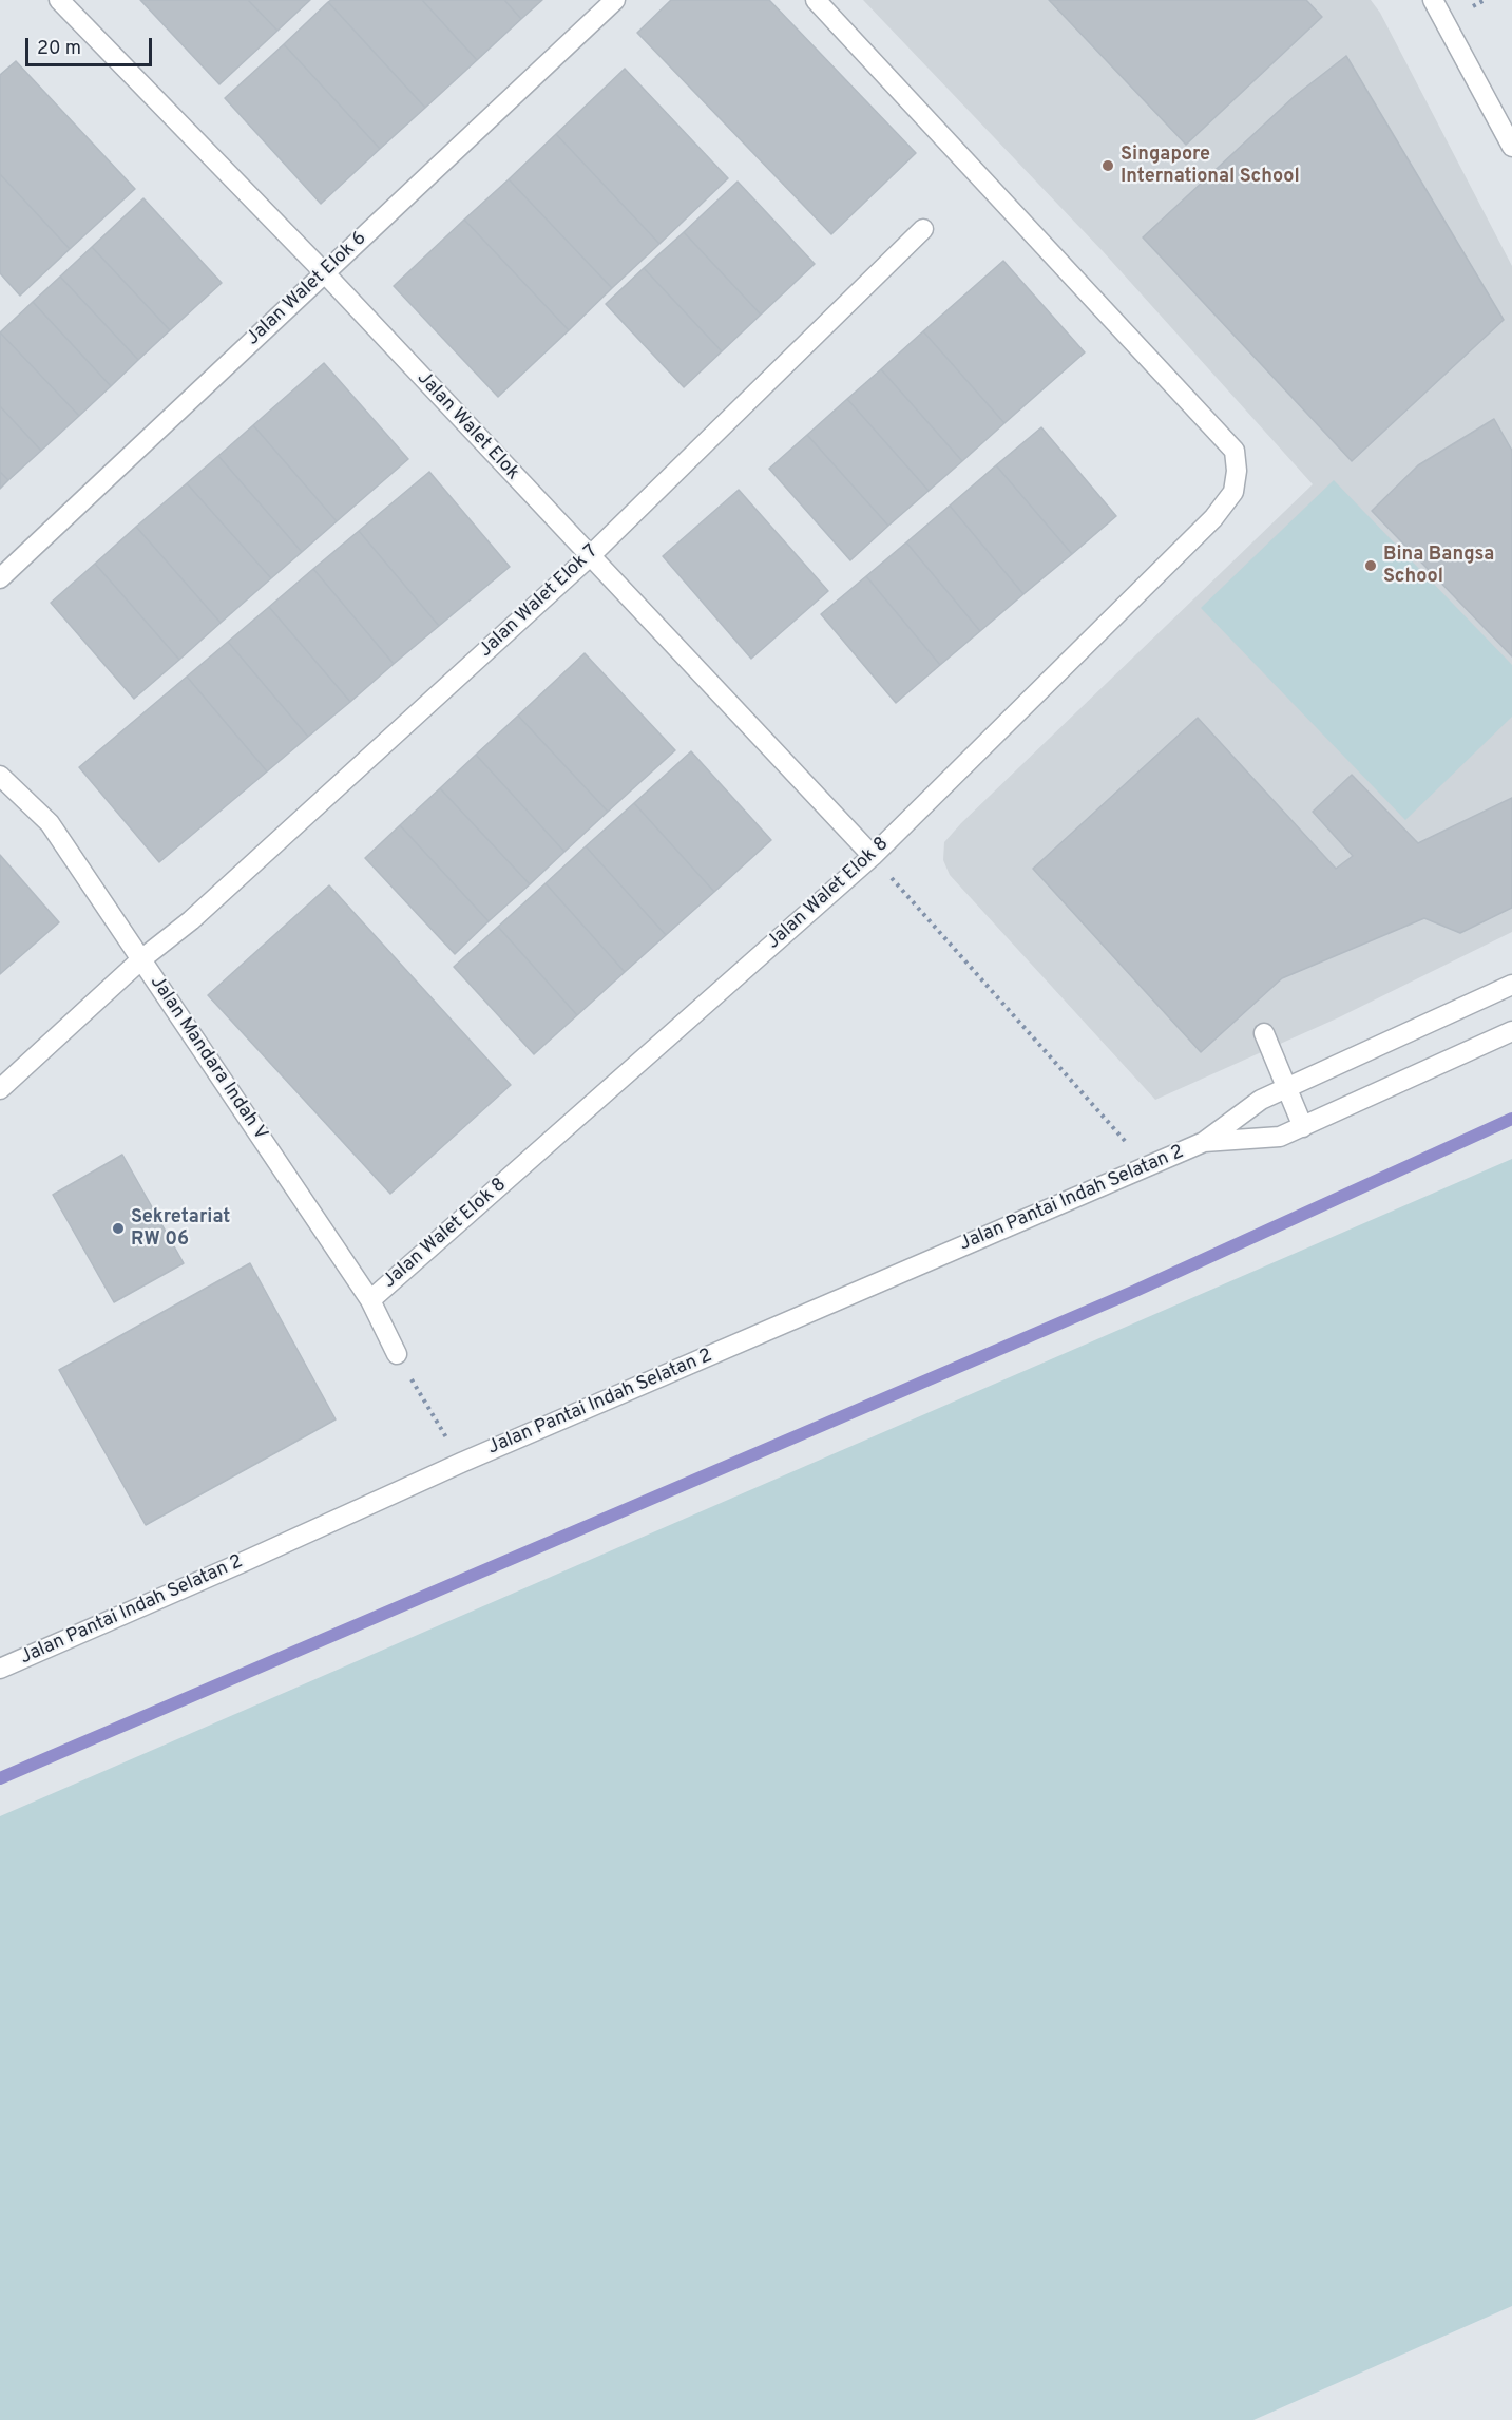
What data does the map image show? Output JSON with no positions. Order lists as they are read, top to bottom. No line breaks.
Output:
{"streets":{"street":["Jalan Walet Elok 6","Jalan Walet Elok","Jalan Walet Elok 7","Jalan Walet Elok 8","Jalan Mandara Indah V","Jalan Pantai Indah Selatan 2"]},"crossings":[["Jalan Walet Elok 6","Jalan Walet Elok"],["Jalan Walet Elok","Jalan Walet Elok 7"],["Jalan Walet Elok","Jalan Walet Elok 8"],["Jalan Walet Elok 7","Jalan Mandara Indah V"],["Jalan Walet Elok 8","Jalan Mandara Indah V"]],"places":["Singapore International School","Bina Bangsa School","Sekretariat RW 06"],"scale_bar":"20 m"}
